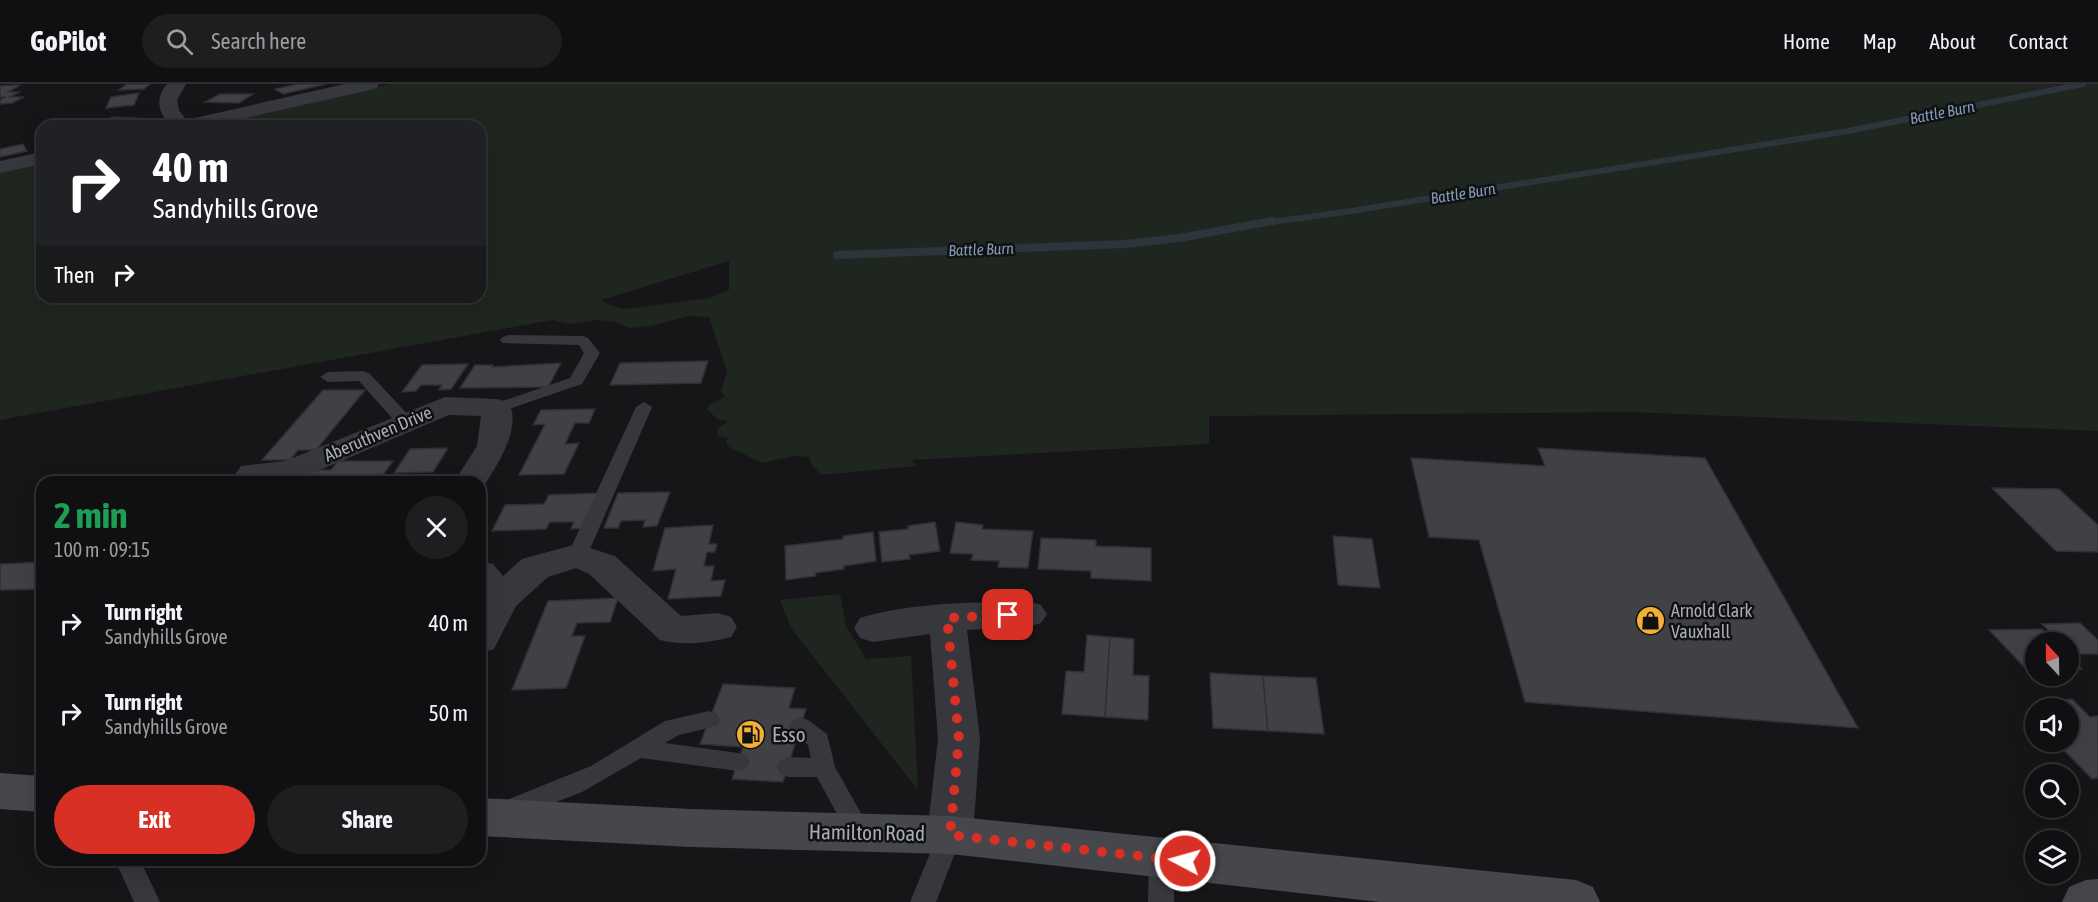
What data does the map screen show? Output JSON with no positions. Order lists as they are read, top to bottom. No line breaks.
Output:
{"streets":{"street":["Aberuthven Drive","Hamilton Road"]},"water":["Battle Burn"],"places":{"shop":["Arnold Clark Vauxhall"],"fuel station":["Esso"]},"north":"top","page":{"header":"GoPilot","search":"Search here","nav":["Home","Map","About","Contact"],"turn":["40 m","Sandyhills Grove"],"then":"Then","heading":["2 min","100 m · 09:15"],"list":[{"name":"Turn right","note":"Sandyhills Grove","value":"40 m"},{"name":"Turn right","note":"Sandyhills Grove","value":"50 m"}],"buttons":["Exit","Share"]}}
